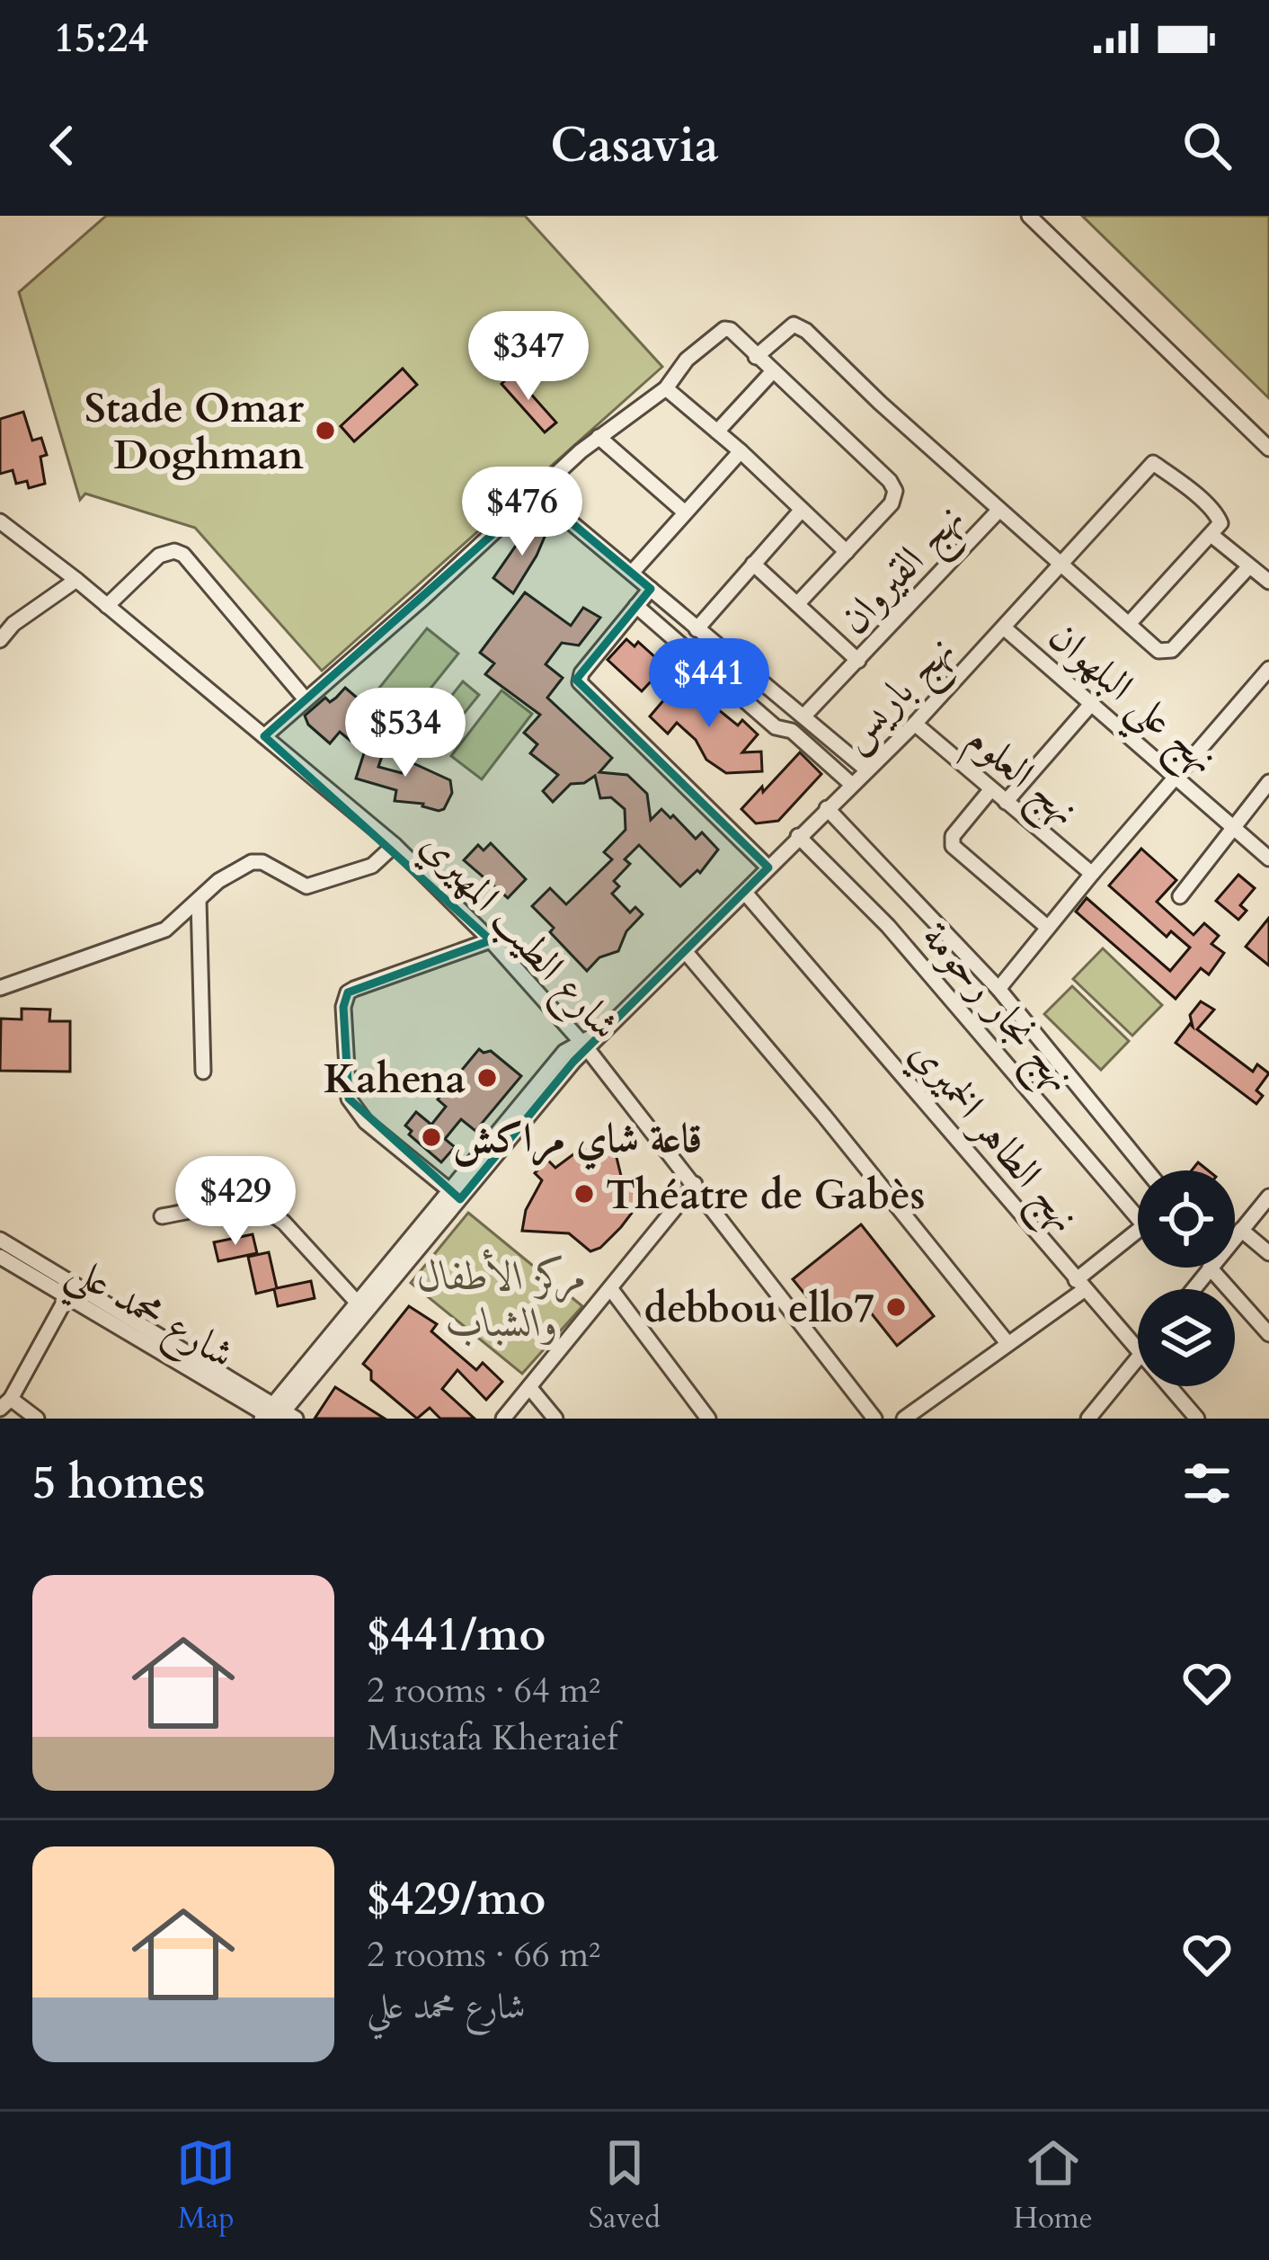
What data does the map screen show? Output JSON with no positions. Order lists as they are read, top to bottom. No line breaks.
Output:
{"streets":{"street":["نهج القيروان","نهج باريس","نهج علي البلهوان","نهج العلوم","شارع الطيب المهيري","نهج نجار رحومة","نهج الطاهر الخميري","شارع محمد علي"]},"crossings":[["نهج باريس","نهج علي البلهوان"],["نهج باريس","نهج العلوم"],["نهج باريس","شارع الطيب المهيري"],["نهج باريس","نهج نجار رحومة"],["نهج باريس","نهج الطاهر الخميري"],["نهج باريس","شارع محمد علي"]],"parks":["مركز الأطفال والشباب"],"places":["Stade Omar Doghman","Kahena","قاعة شاي مراكش","Théatre de Gabès","debbou ello7"],"page":{"status":"15:24","header":"Casavia","price":["$347","$476","$441","$534","$429"],"heading":"5 homes","list":[{"name":"$441/mo","note":"2 rooms · 64 m² · Mustafa Kheraief"},{"name":"$429/mo","note":"2 rooms · 66 m² · شارع محمد علي"}],"tabs":["Map","Saved","Home"]}}
